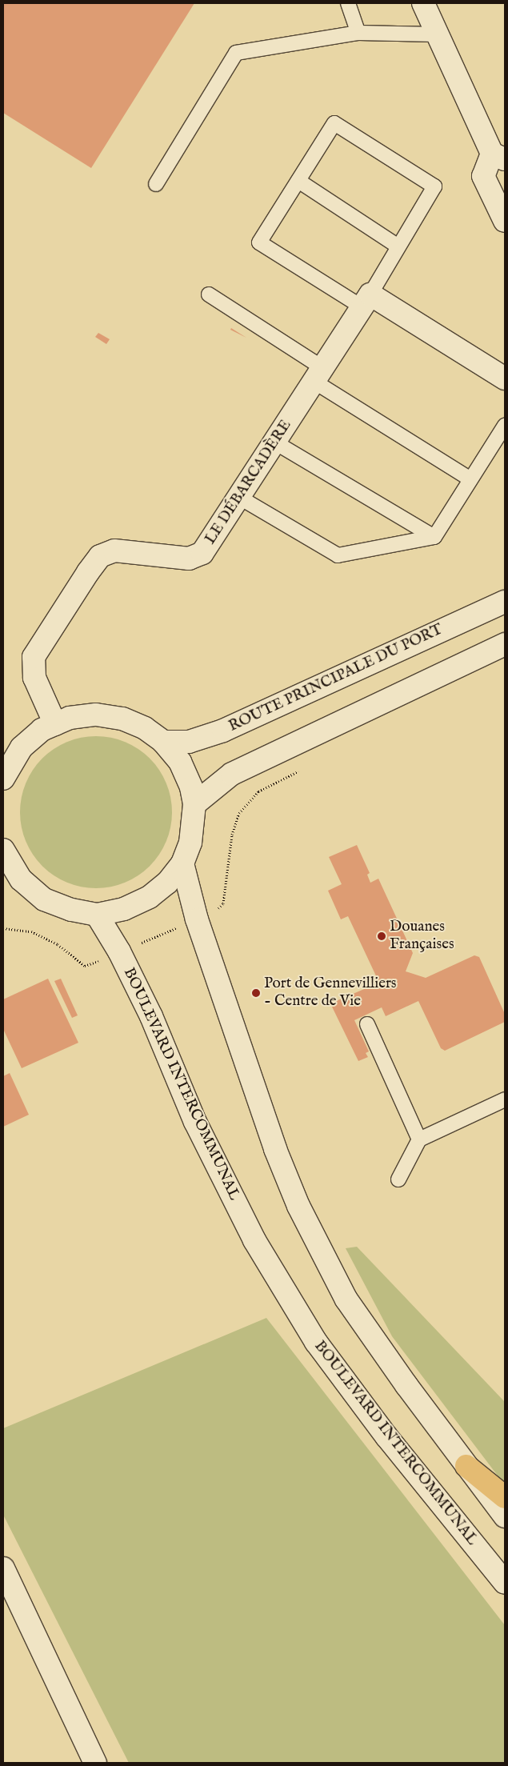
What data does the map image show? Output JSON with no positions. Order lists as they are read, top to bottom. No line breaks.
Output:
{"streets":{"main road":["LE DÉBARCADÈRE","ROUTE PRINCIPALE DU PORT","BOULEVARD INTERCOMMUNAL"]},"places":["Douanes Françaises","Port de Gennevilliers - Centre de Vie"]}
